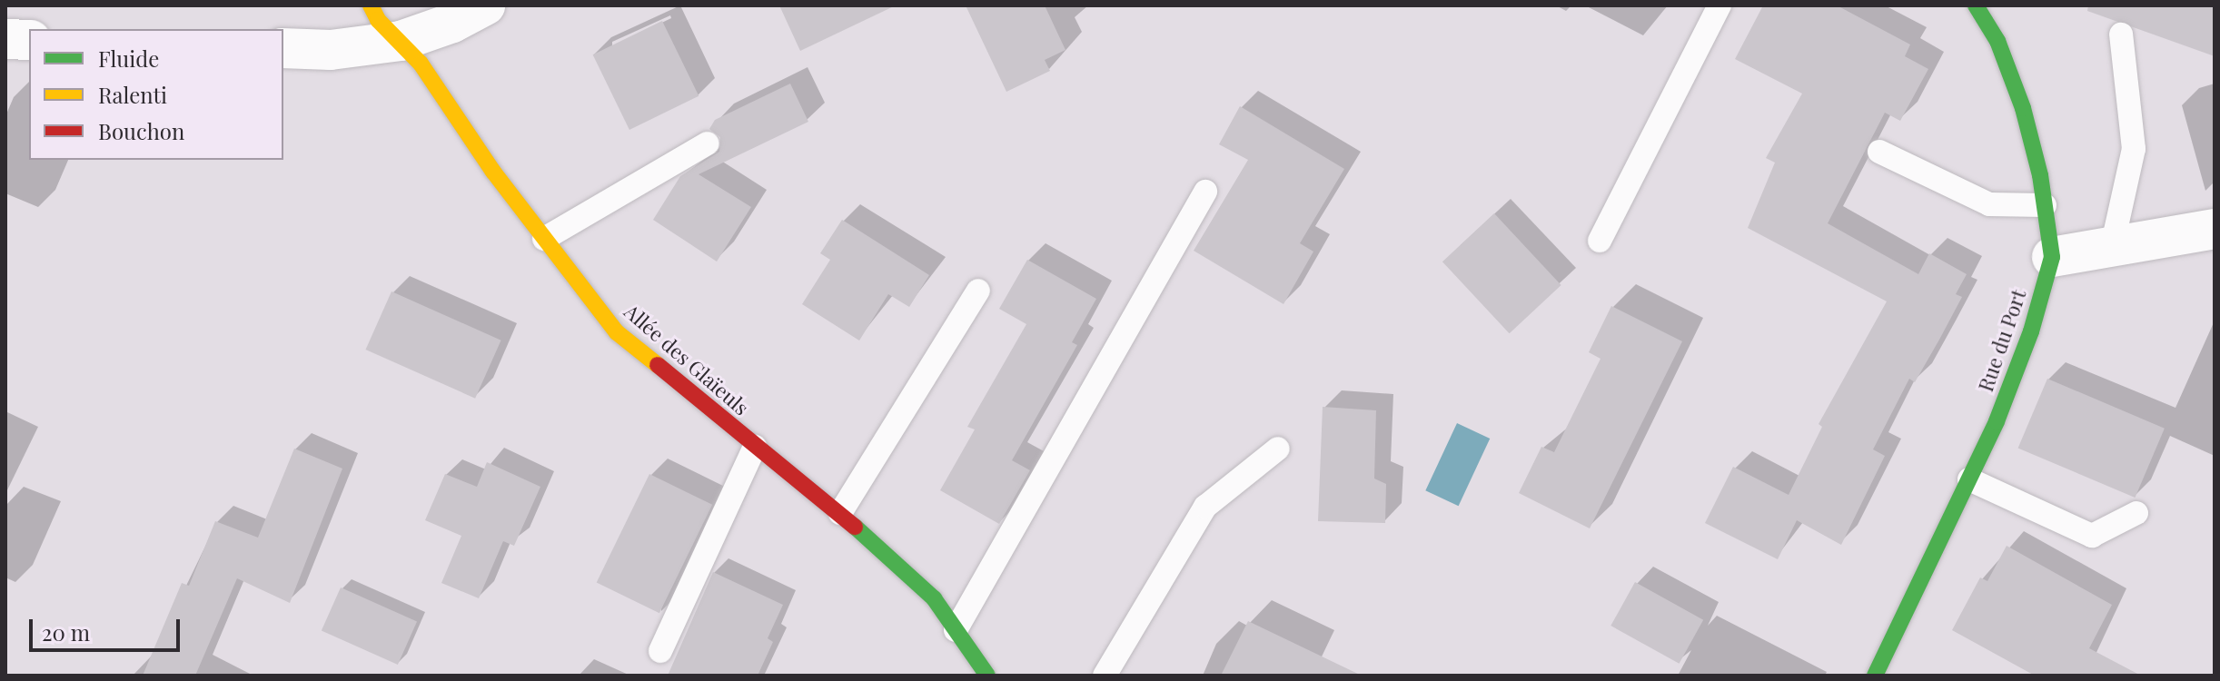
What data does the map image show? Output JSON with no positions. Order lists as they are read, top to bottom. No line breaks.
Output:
{"streets":{"street":["Rue du Port","Allée des Glaïeuls"]},"legend":["Fluide","Ralenti","Bouchon"],"scale_bar":"20 m"}
